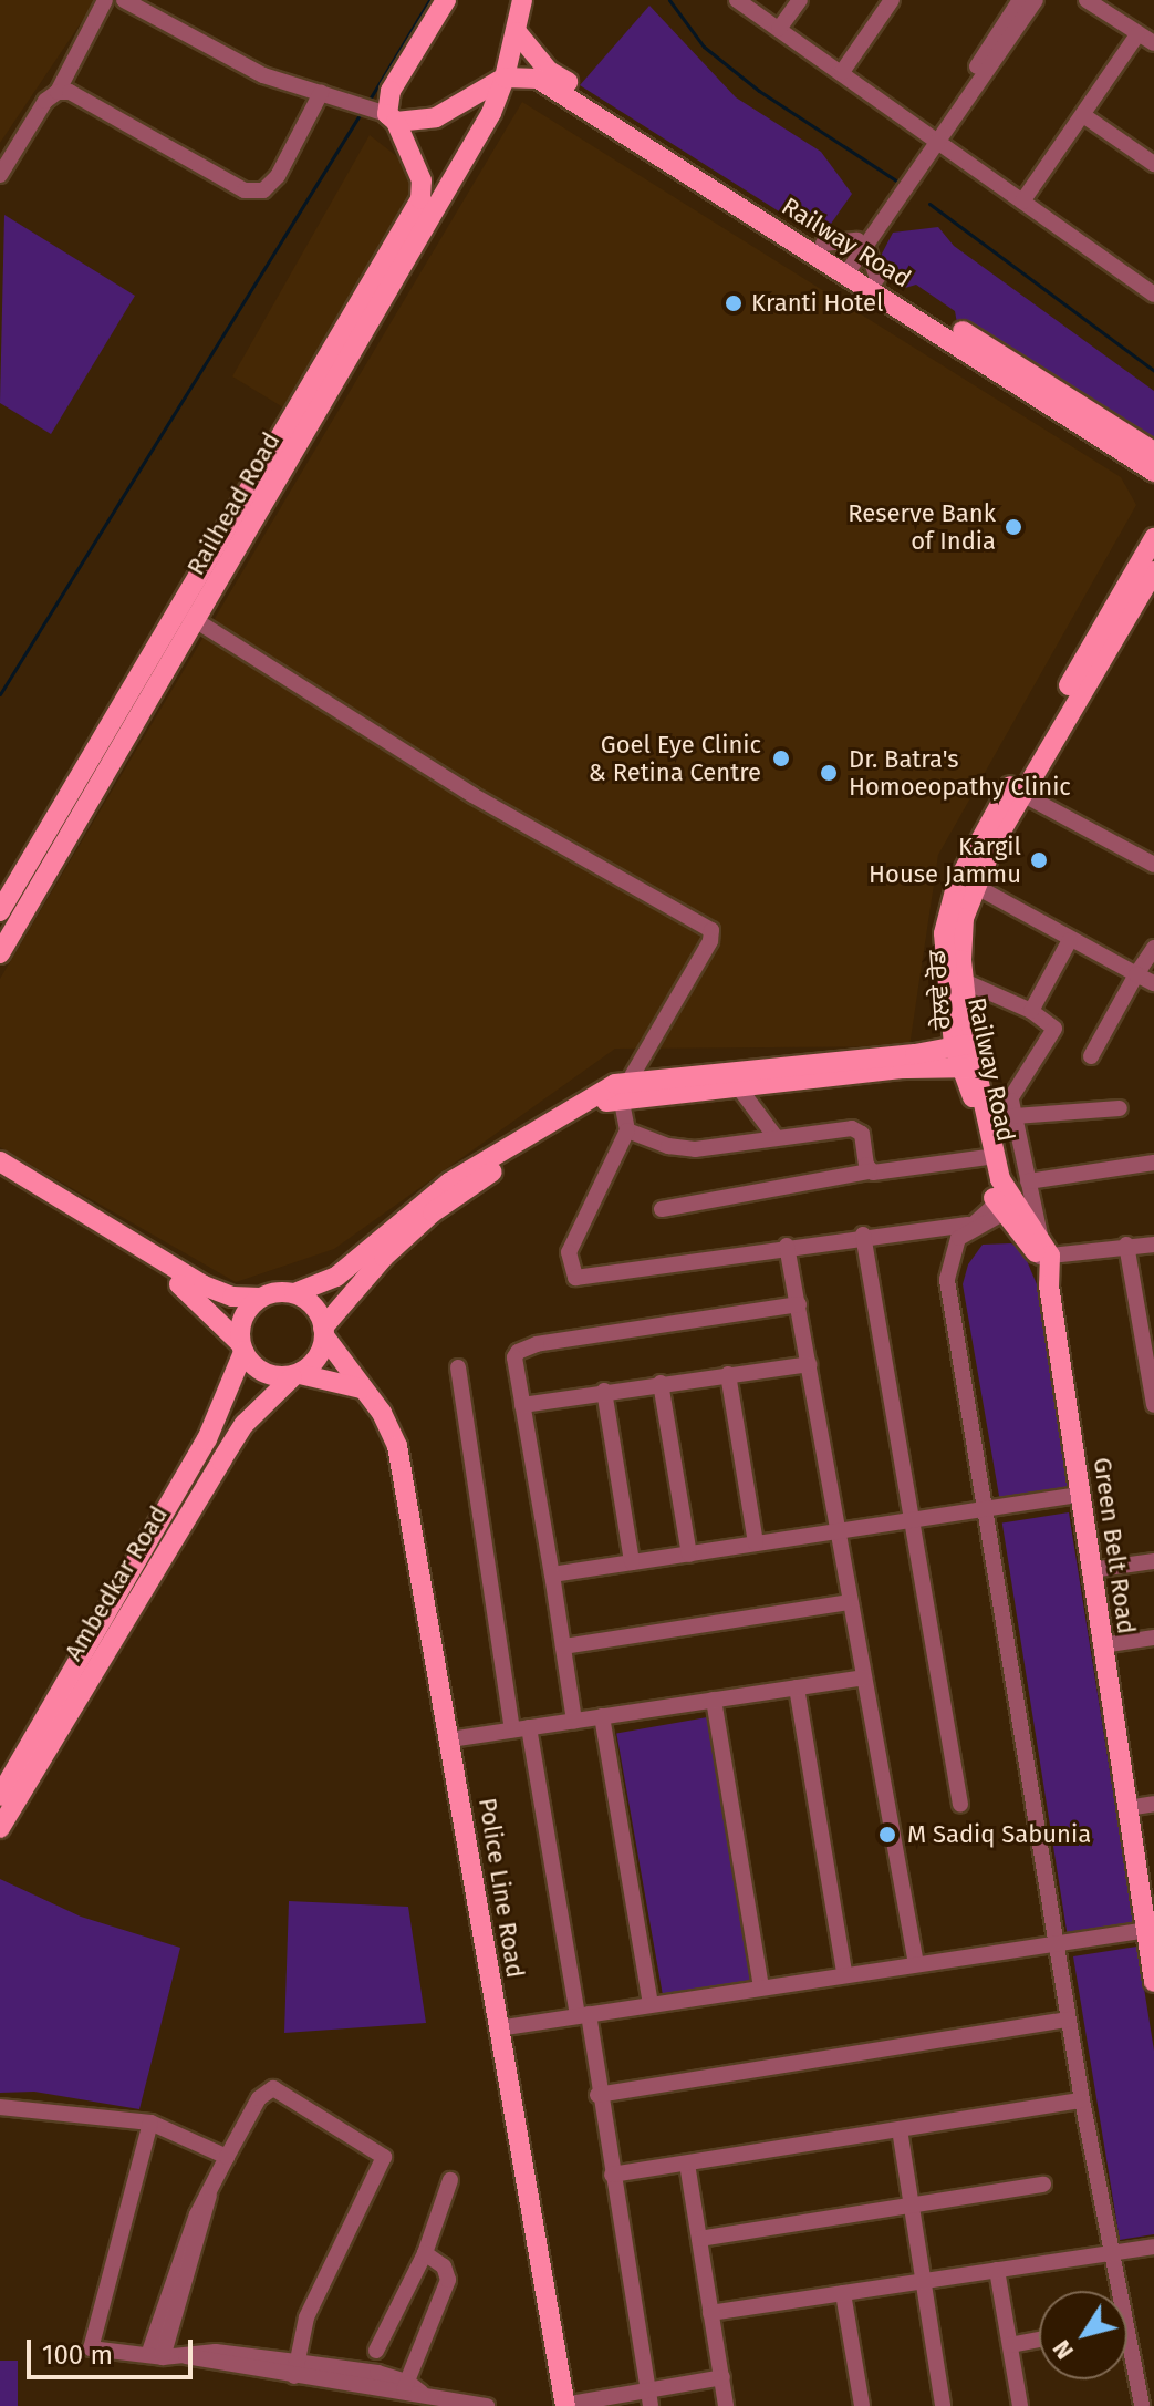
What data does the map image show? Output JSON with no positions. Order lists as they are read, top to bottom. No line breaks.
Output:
{"streets":{"main road":["Railway Road","Railhead Road","ਰੇਲਵੇ ਰੋਡ","Green Belt Road","Ambedkar Road","Police Line Road"]},"crossings":[["Railway Road","Railhead Road"],["Railway Road","ਰੇਲਵੇ ਰੋਡ"],["Railway Road","Green Belt Road"],["Ambedkar Road","Police Line Road"]],"places":["Kranti Hotel","Reserve Bank of India","Goel Eye Clinic & Retina Centre","Dr. Batra's Homoeopathy Clinic","Kargil House Jammu","M Sadiq Sabunia"],"scale_bar":"100 m","north":"bottom left"}
